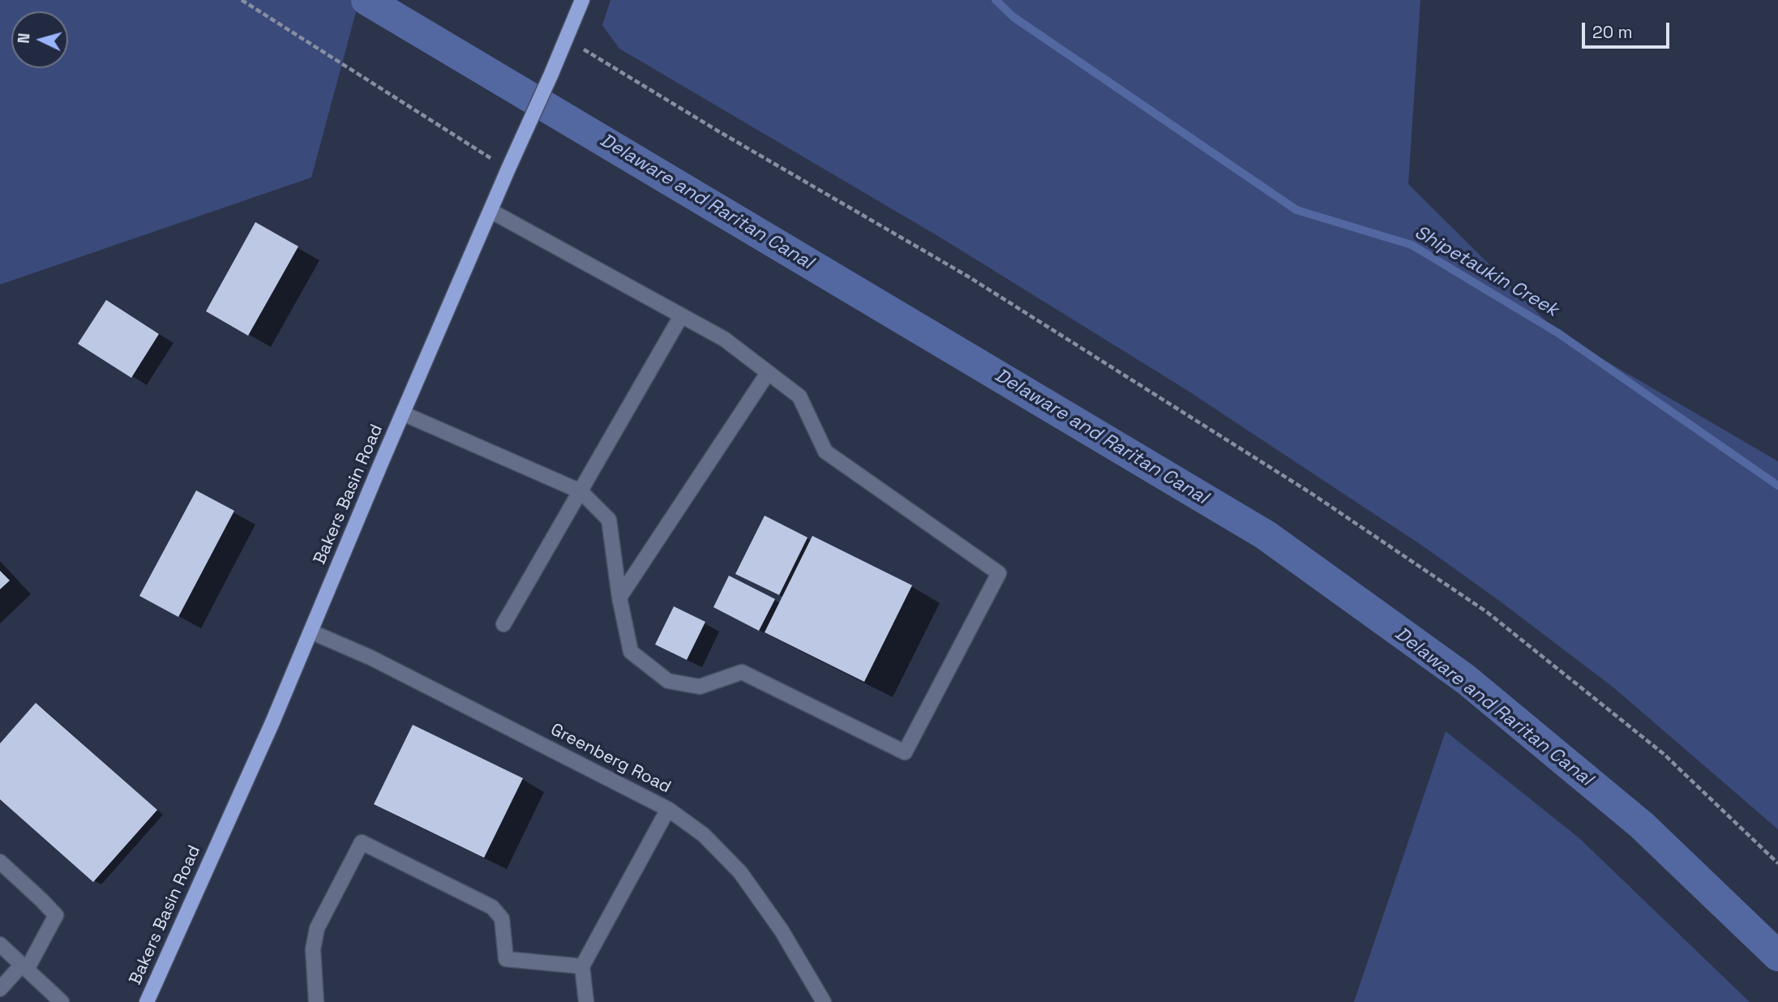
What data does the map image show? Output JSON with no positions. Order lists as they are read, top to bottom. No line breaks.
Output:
{"streets":{"main road":["Bakers Basin Road"],"lane":["Greenberg Road"]},"crossings":[["Bakers Basin Road","Greenberg Road"]],"water":["Delaware and Raritan Canal","Shipetaukin Creek"],"scale_bar":"20 m","north":"left"}
